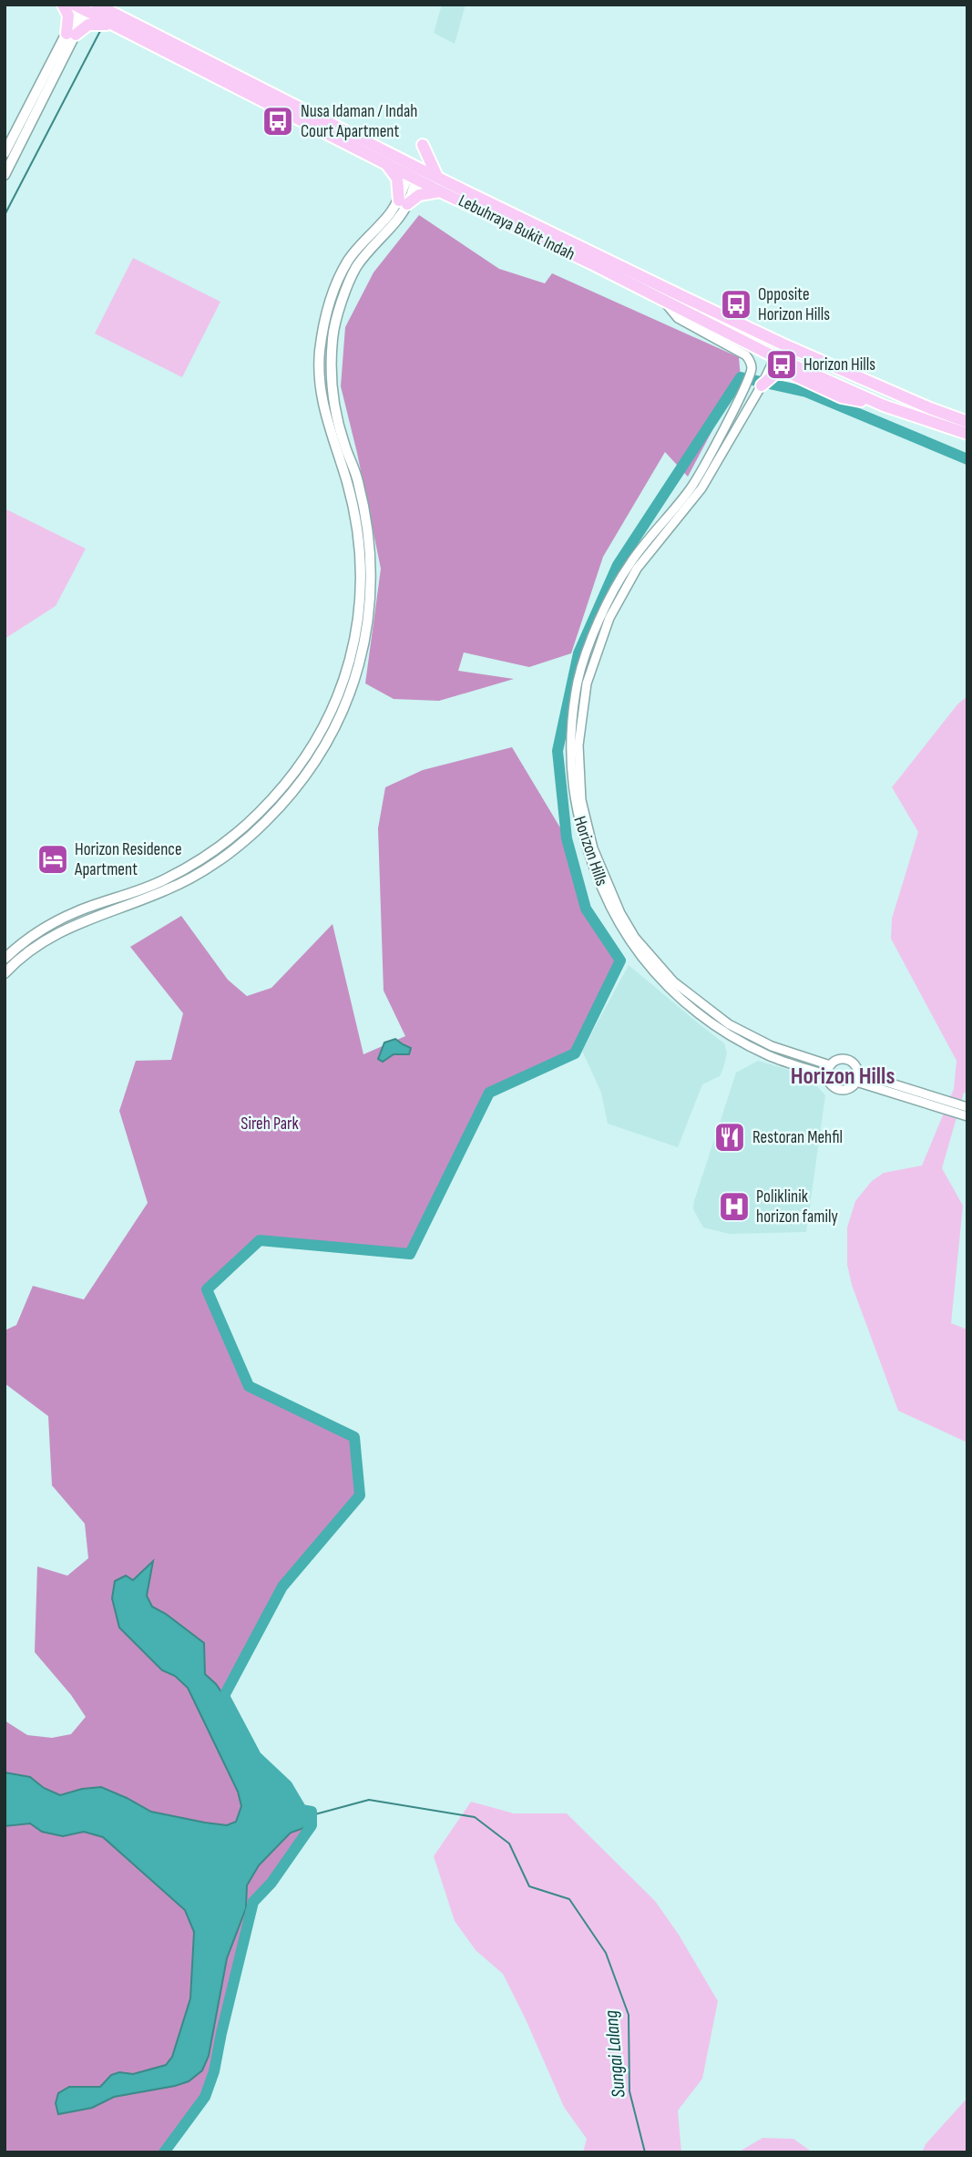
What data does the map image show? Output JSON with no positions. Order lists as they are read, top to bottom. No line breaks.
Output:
{"streets":{"highway":["Lebuhraya Bukit Indah"],"street":["Horizon Hills"]},"crossings":[["Lebuhraya Bukit Indah","Horizon Hills"]],"districts":["Horizon Hills"],"water":["Sungai Lalang"],"parks":["Sireh Park"],"places":{"bus stop":["Nusa Idaman / Indah Court Apartment","Opposite Horizon Hills","Horizon Hills"],"hotel":["Horizon Residence Apartment"],"restaurant":["Restoran Mehfil"],"hospital":["Poliklinik horizon family"]}}
